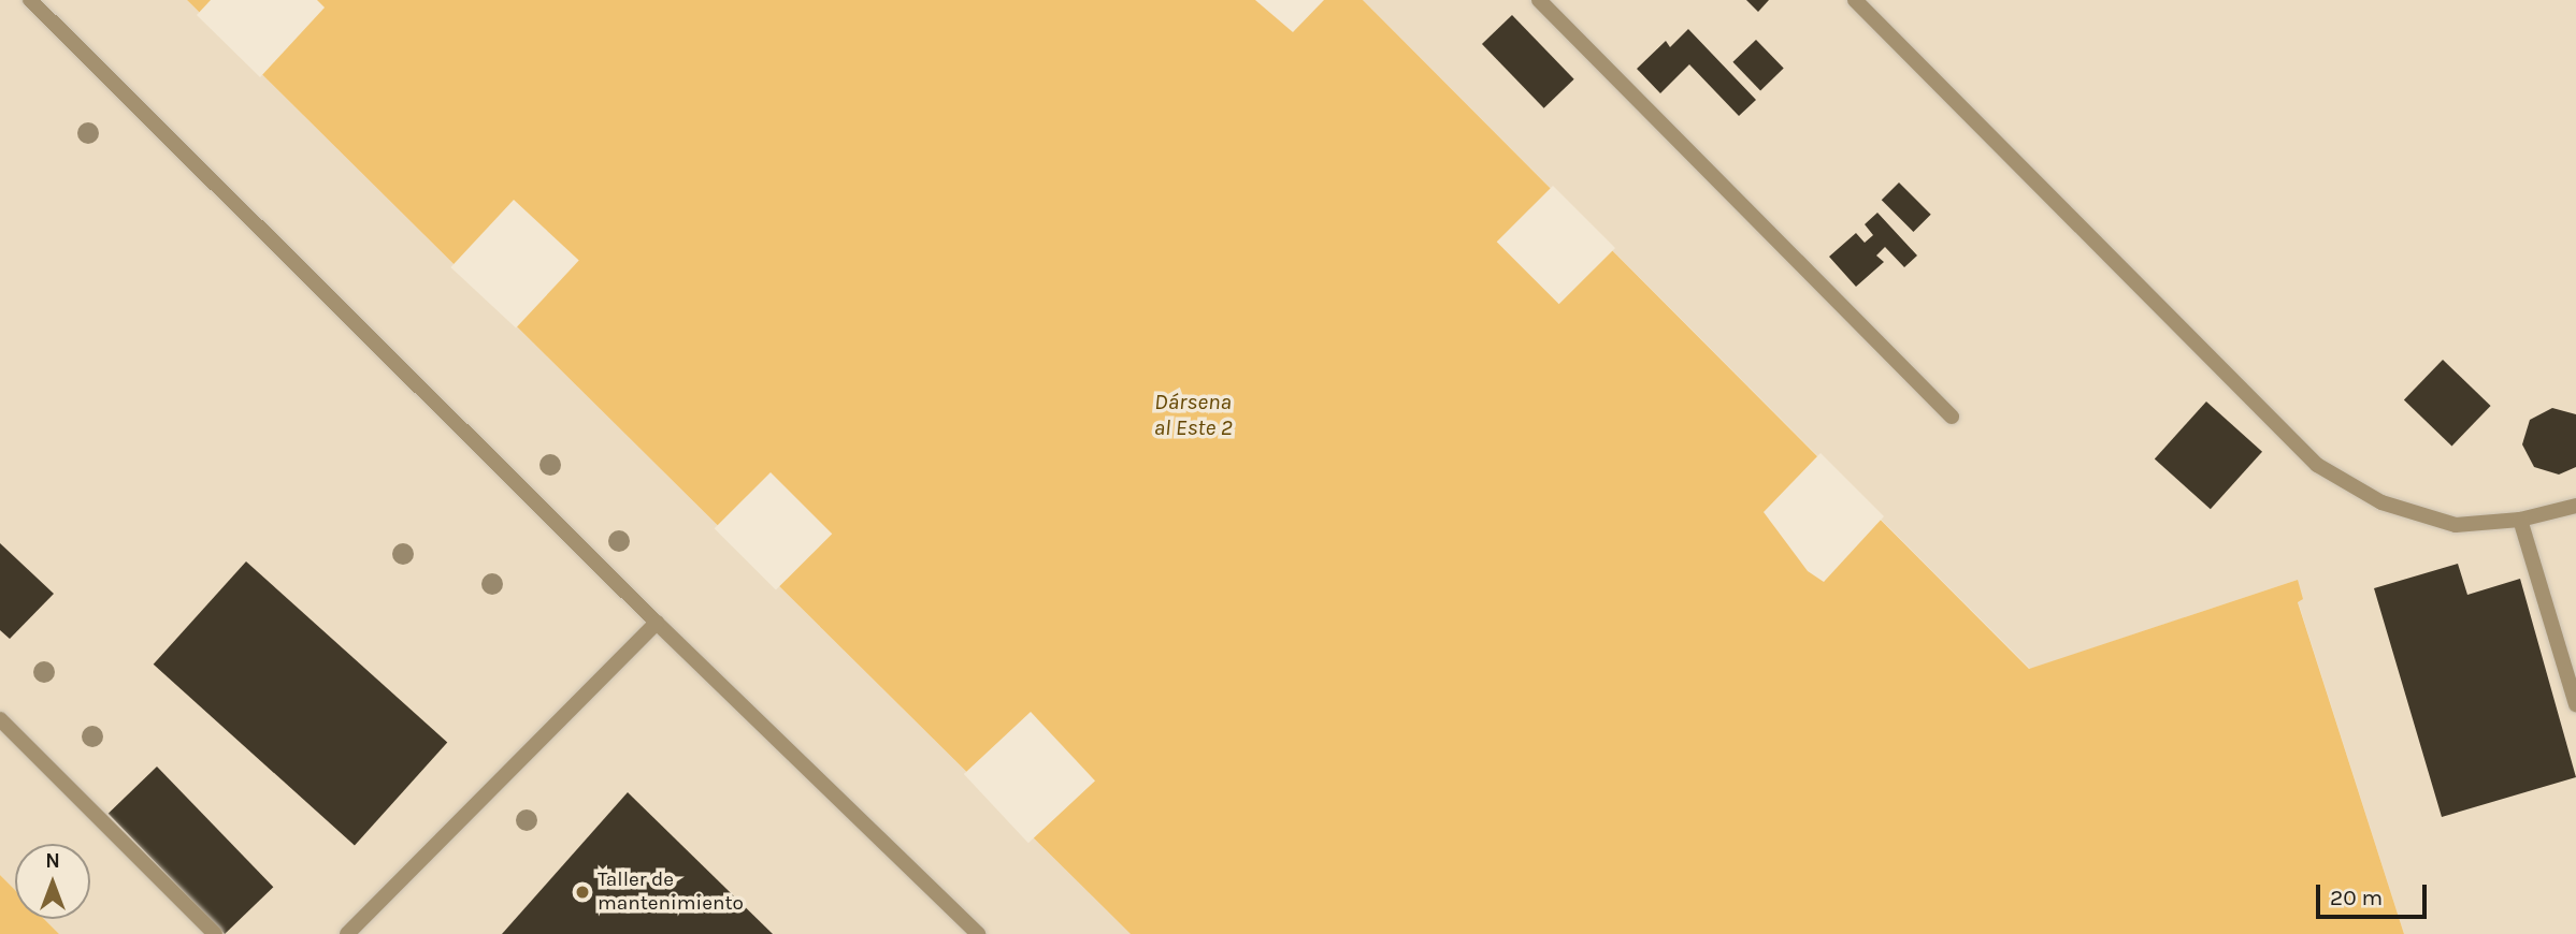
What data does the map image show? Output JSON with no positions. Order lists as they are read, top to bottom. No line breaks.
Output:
{"water":["Dársena al Este 2"],"places":["Taller de mantenimiento"],"scale_bar":"20 m","north":"top"}
